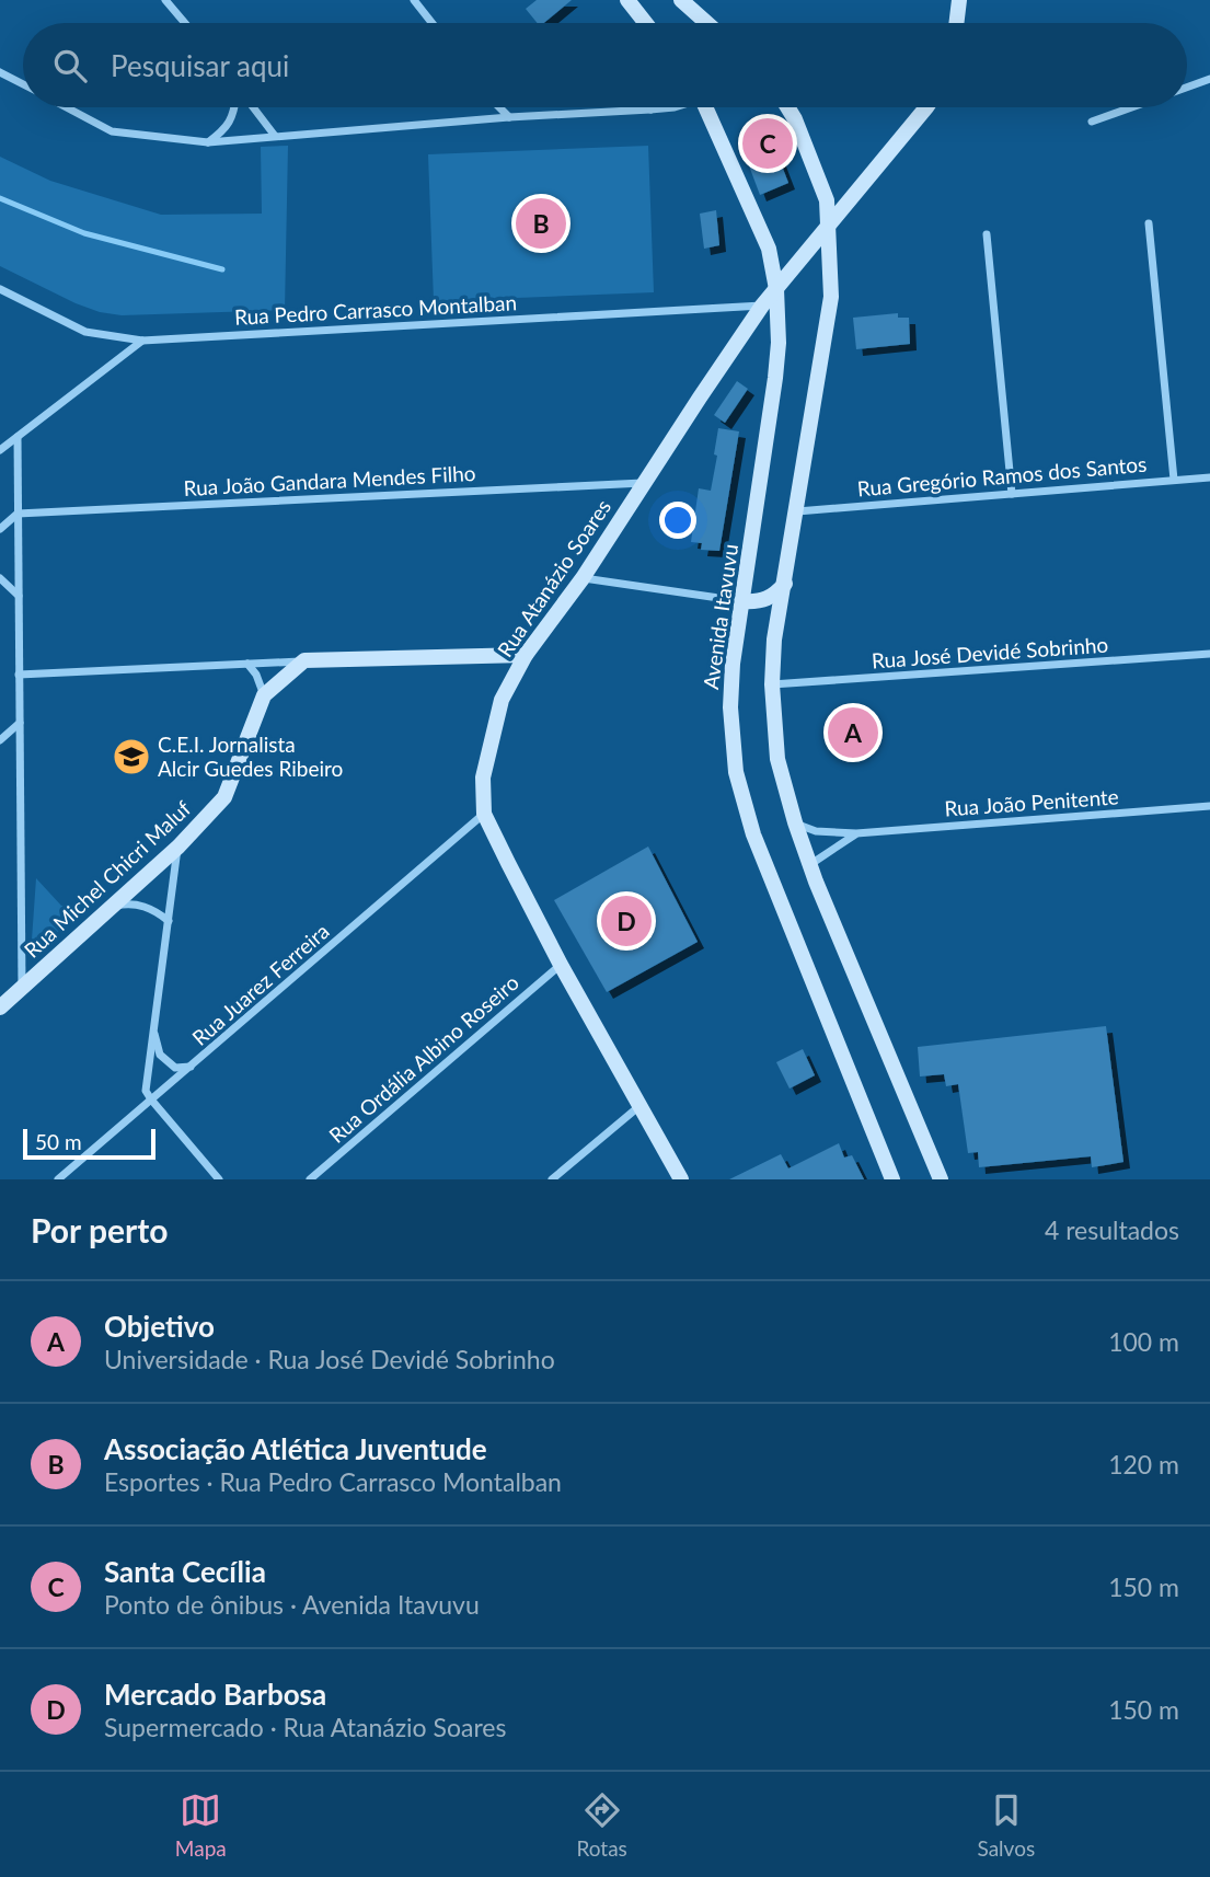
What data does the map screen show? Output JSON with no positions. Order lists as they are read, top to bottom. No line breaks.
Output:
{"streets":{"main road":["Rua Atanázio Soares","Avenida Itavuvu","Rua Michel Chicri Maluf"],"street":["Rua Pedro Carrasco Montalban","Rua Gregório Ramos dos Santos","Rua João Gandara Mendes Filho","Rua José Devidé Sobrinho","Rua João Penitente","Rua Juarez Ferreira","Rua Ordália Albino Roseiro"]},"crossings":[["Rua Pedro Carrasco Montalban","Rua Atanázio Soares"],["Rua João Gandara Mendes Filho","Rua Atanázio Soares"],["Rua Atanázio Soares","Avenida Itavuvu"],["Rua Atanázio Soares","Rua Juarez Ferreira"],["Rua Atanázio Soares","Rua Ordália Albino Roseiro"]],"places":{"school or university":["C.E.I. Jornalista Alcir Guedes Ribeiro"]},"scale_bar":"50 m","page":{"search":"Pesquisar aqui","pins":["C","B","A","D"],"scale":"50 m","heading":["Por perto","4 resultados"],"list":[{"mark":"A","name":"Objetivo","note":"Universidade · Rua José Devidé Sobrinho","value":"100 m"},{"mark":"B","name":"Associação Atlética Juventude","note":"Esportes · Rua Pedro Carrasco Montalban","value":"120 m"},{"mark":"C","name":"Santa Cecília","note":"Ponto de ônibus · Avenida Itavuvu","value":"150 m"},{"mark":"D","name":"Mercado Barbosa","note":"Supermercado · Rua Atanázio Soares","value":"150 m"}],"nav":["Mapa","Rotas","Salvos"]}}
